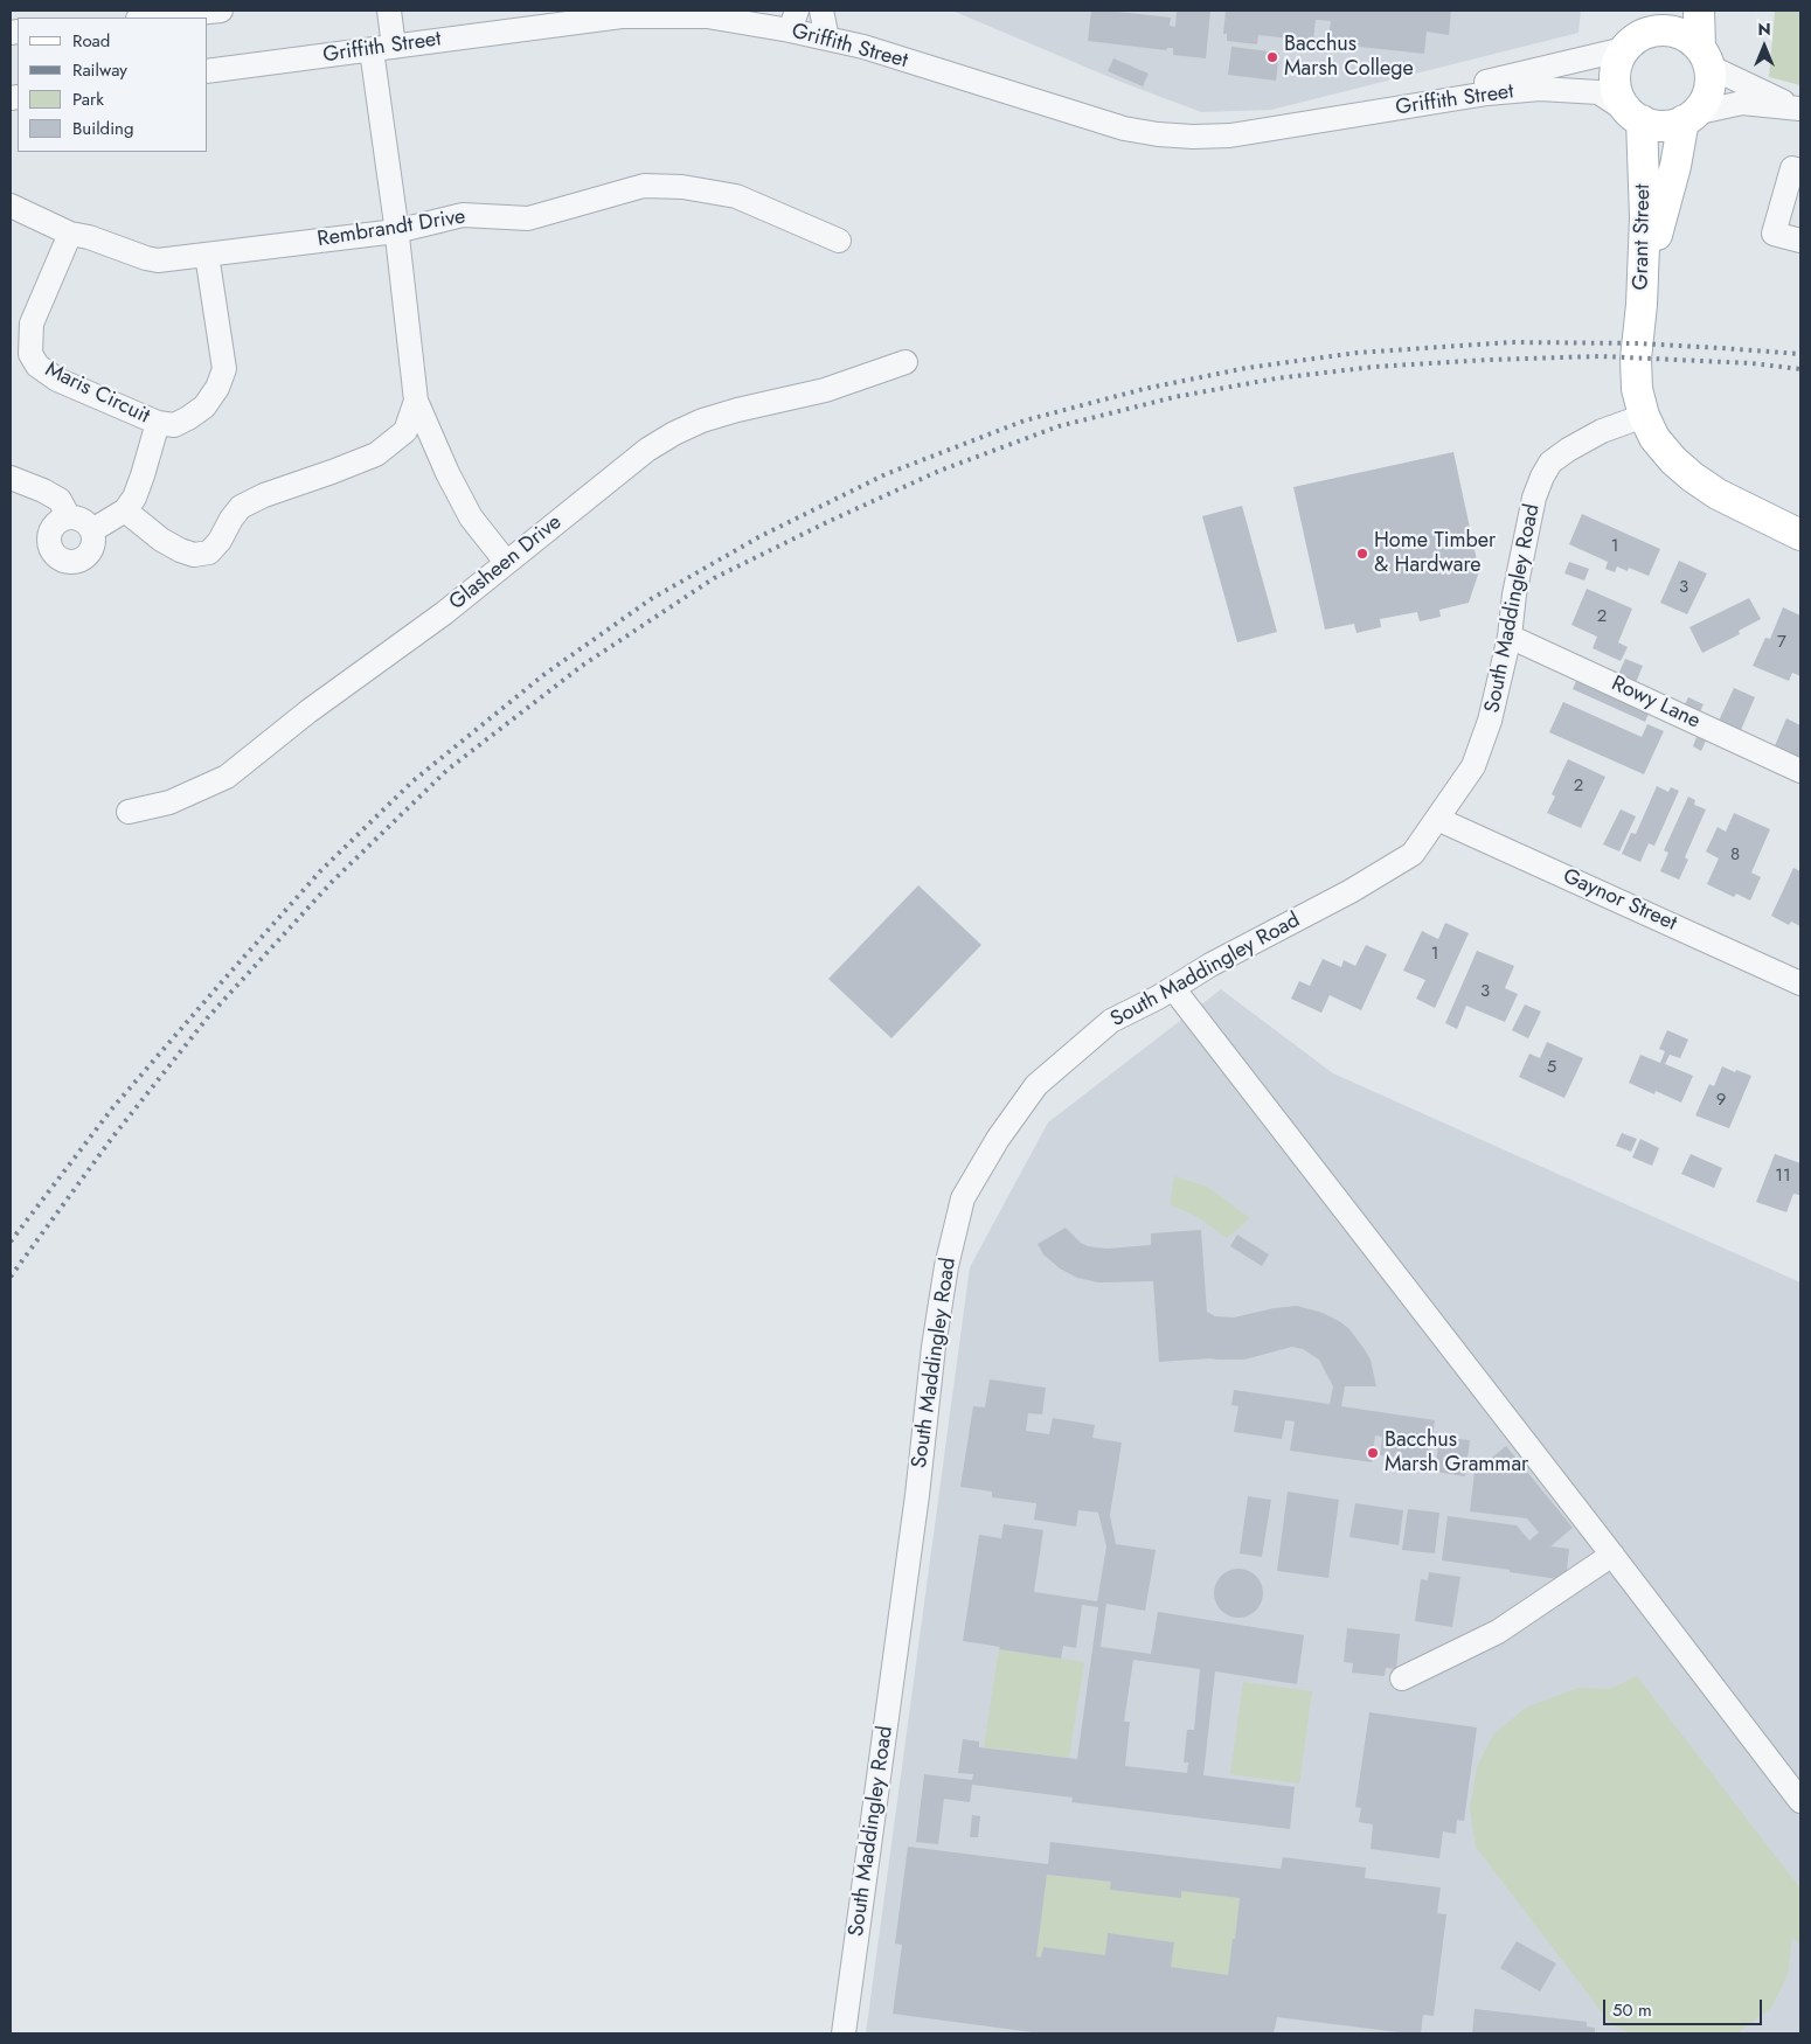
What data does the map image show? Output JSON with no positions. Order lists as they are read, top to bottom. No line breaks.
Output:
{"streets":{"main road":["Grant Street"],"street":["Griffith Street","Rembrandt Drive","Maris Circuit","Glasheen Drive","South Maddingley Road","Rowy Lane","Gaynor Street"]},"crossings":[["Griffith Street","Grant Street"],["Rembrandt Drive","Maris Circuit"],["South Maddingley Road","Rowy Lane"],["South Maddingley Road","Gaynor Street"]],"places":["Bacchus Marsh College","Home Timber & Hardware","Bacchus Marsh Grammar"],"house_numbers":["1","3","2","7","2","8","1","3","5","9","11"],"legend":["Road","Railway","Park","Building"],"scale_bar":"50 m","north":"top"}
